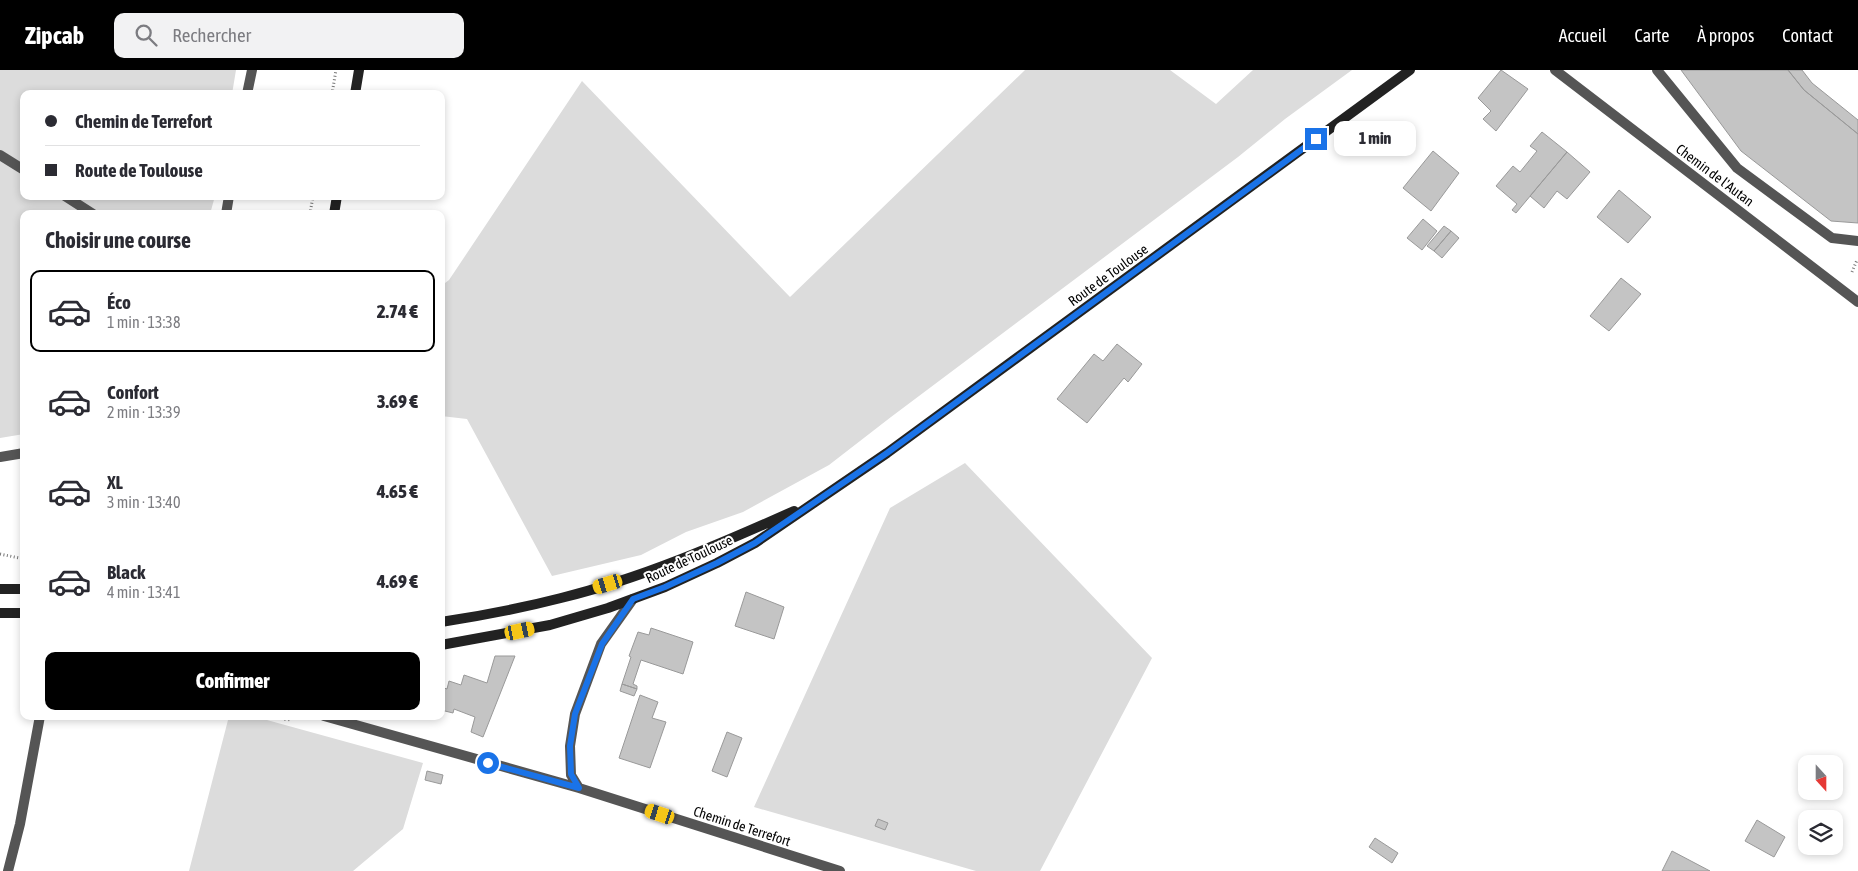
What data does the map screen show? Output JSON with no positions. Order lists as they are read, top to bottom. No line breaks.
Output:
{"streets":{"main road":["Route de Toulouse"],"street":["Chemin de l'Autan","Chemin de Terrefort"]},"north":"bottom","page":{"header":"Zipcab","search":"Rechercher","nav":["Accueil","Carte","À propos","Contact"],"banner":["Chemin de Terrefort","Route de Toulouse"],"bubble":"1 min","heading":"Choisir une course","list":[{"name":"Éco","note":"1 min · 13:38","value":"2.74 €"},{"name":"Confort","note":"2 min · 13:39","value":"3.69 €"},{"name":"XL","note":"3 min · 13:40","value":"4.65 €"},{"name":"Black","note":"4 min · 13:41","value":"4.69 €"}],"buttons":"Confirmer"}}
